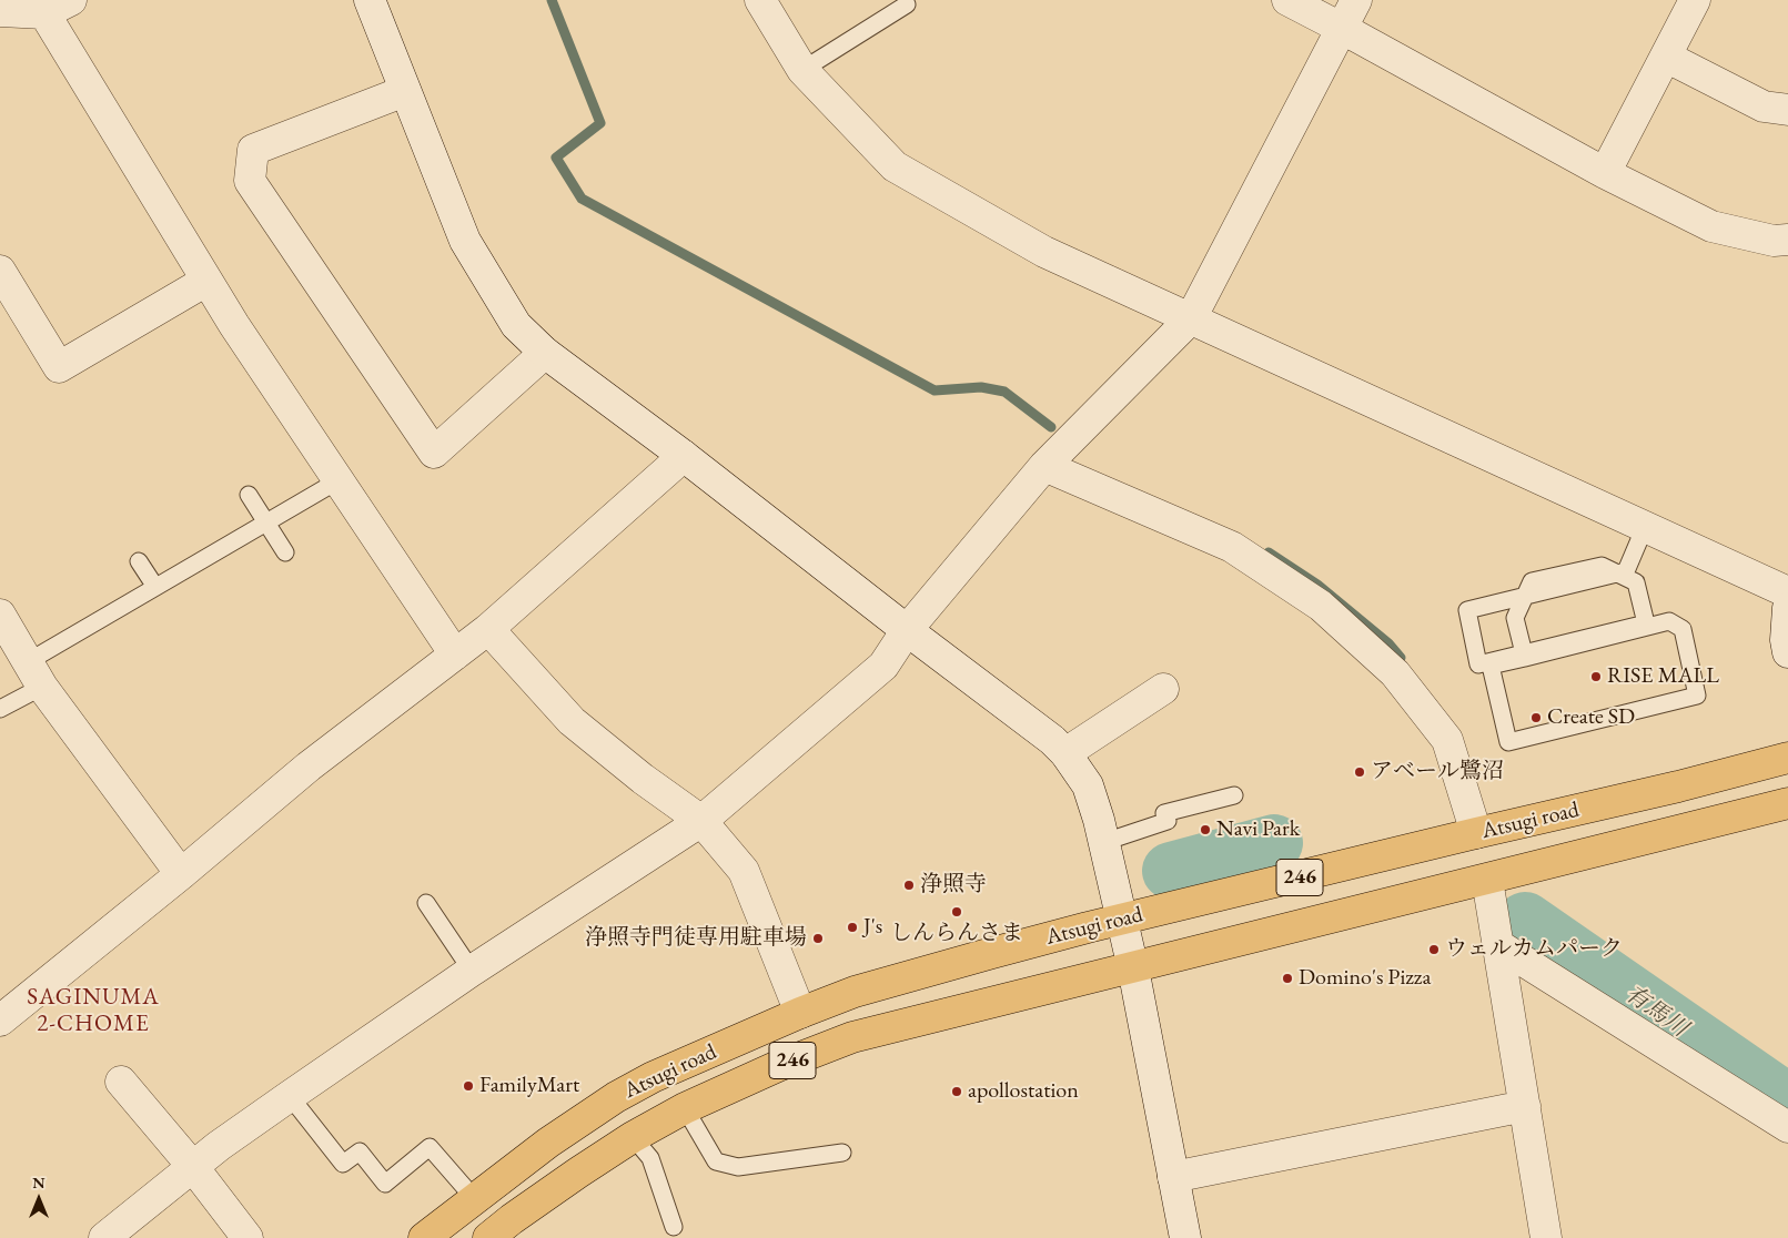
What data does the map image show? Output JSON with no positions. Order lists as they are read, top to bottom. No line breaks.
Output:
{"streets":{"highway":["Atsugi road","246"]},"districts":["SAGINUMA 2-CHOME"],"water":["有馬川"],"places":["RISE MALL","Create SD","アベール鷺沼","Navi Park","浄照寺","しんらんさま","J's","浄照寺門徒専用駐車場","ウェルカムパーク","Domino's Pizza","FamilyMart","apollostation"],"north":"top"}
